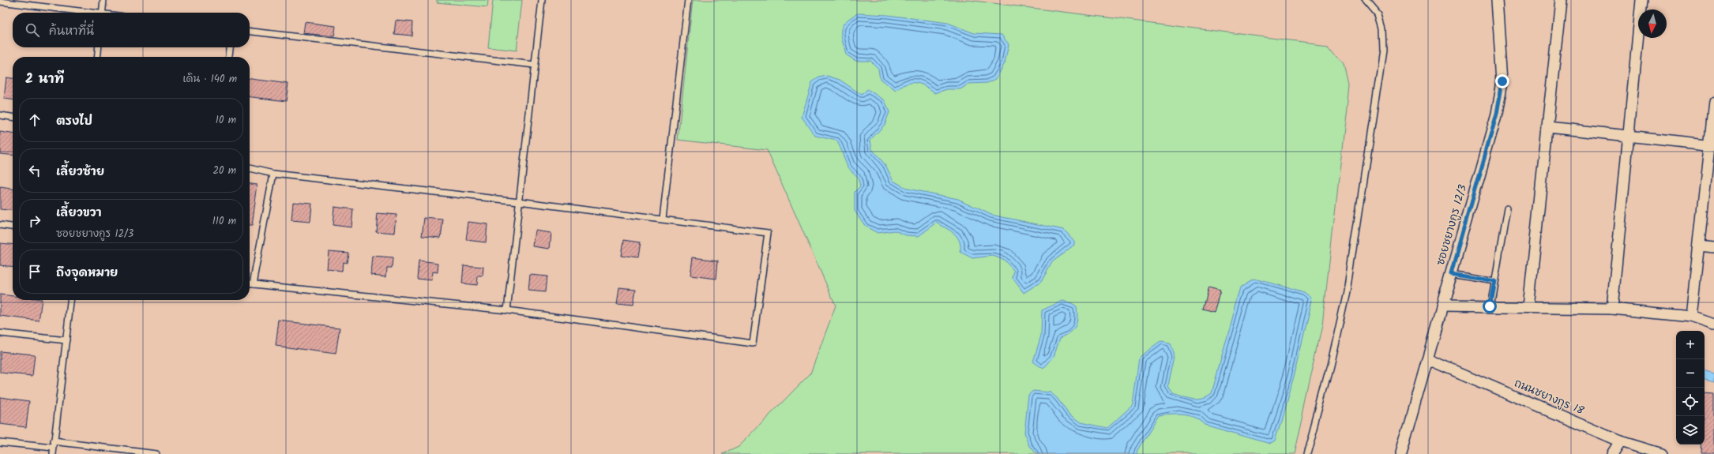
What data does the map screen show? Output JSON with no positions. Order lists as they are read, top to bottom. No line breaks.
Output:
{"streets":{"street":["ซอยชยางกูร 12/3","ถนนชยางกูร 18"]},"crossings":[["ซอยชยางกูร 12/3","ถนนชยางกูร 18"]],"north":"bottom","page":{"search":"ค้นหาที่นี่","heading":["2 นาที","เดิน · 140 m"],"list":[["ตรงไป","10 m"],["เลี้ยวซ้าย","20 m"],["เลี้ยวขวา","ซอยชยางกูร 12/3","110 m"],"ถึงจุดหมาย"],"map_buttons":["+","−"]}}
